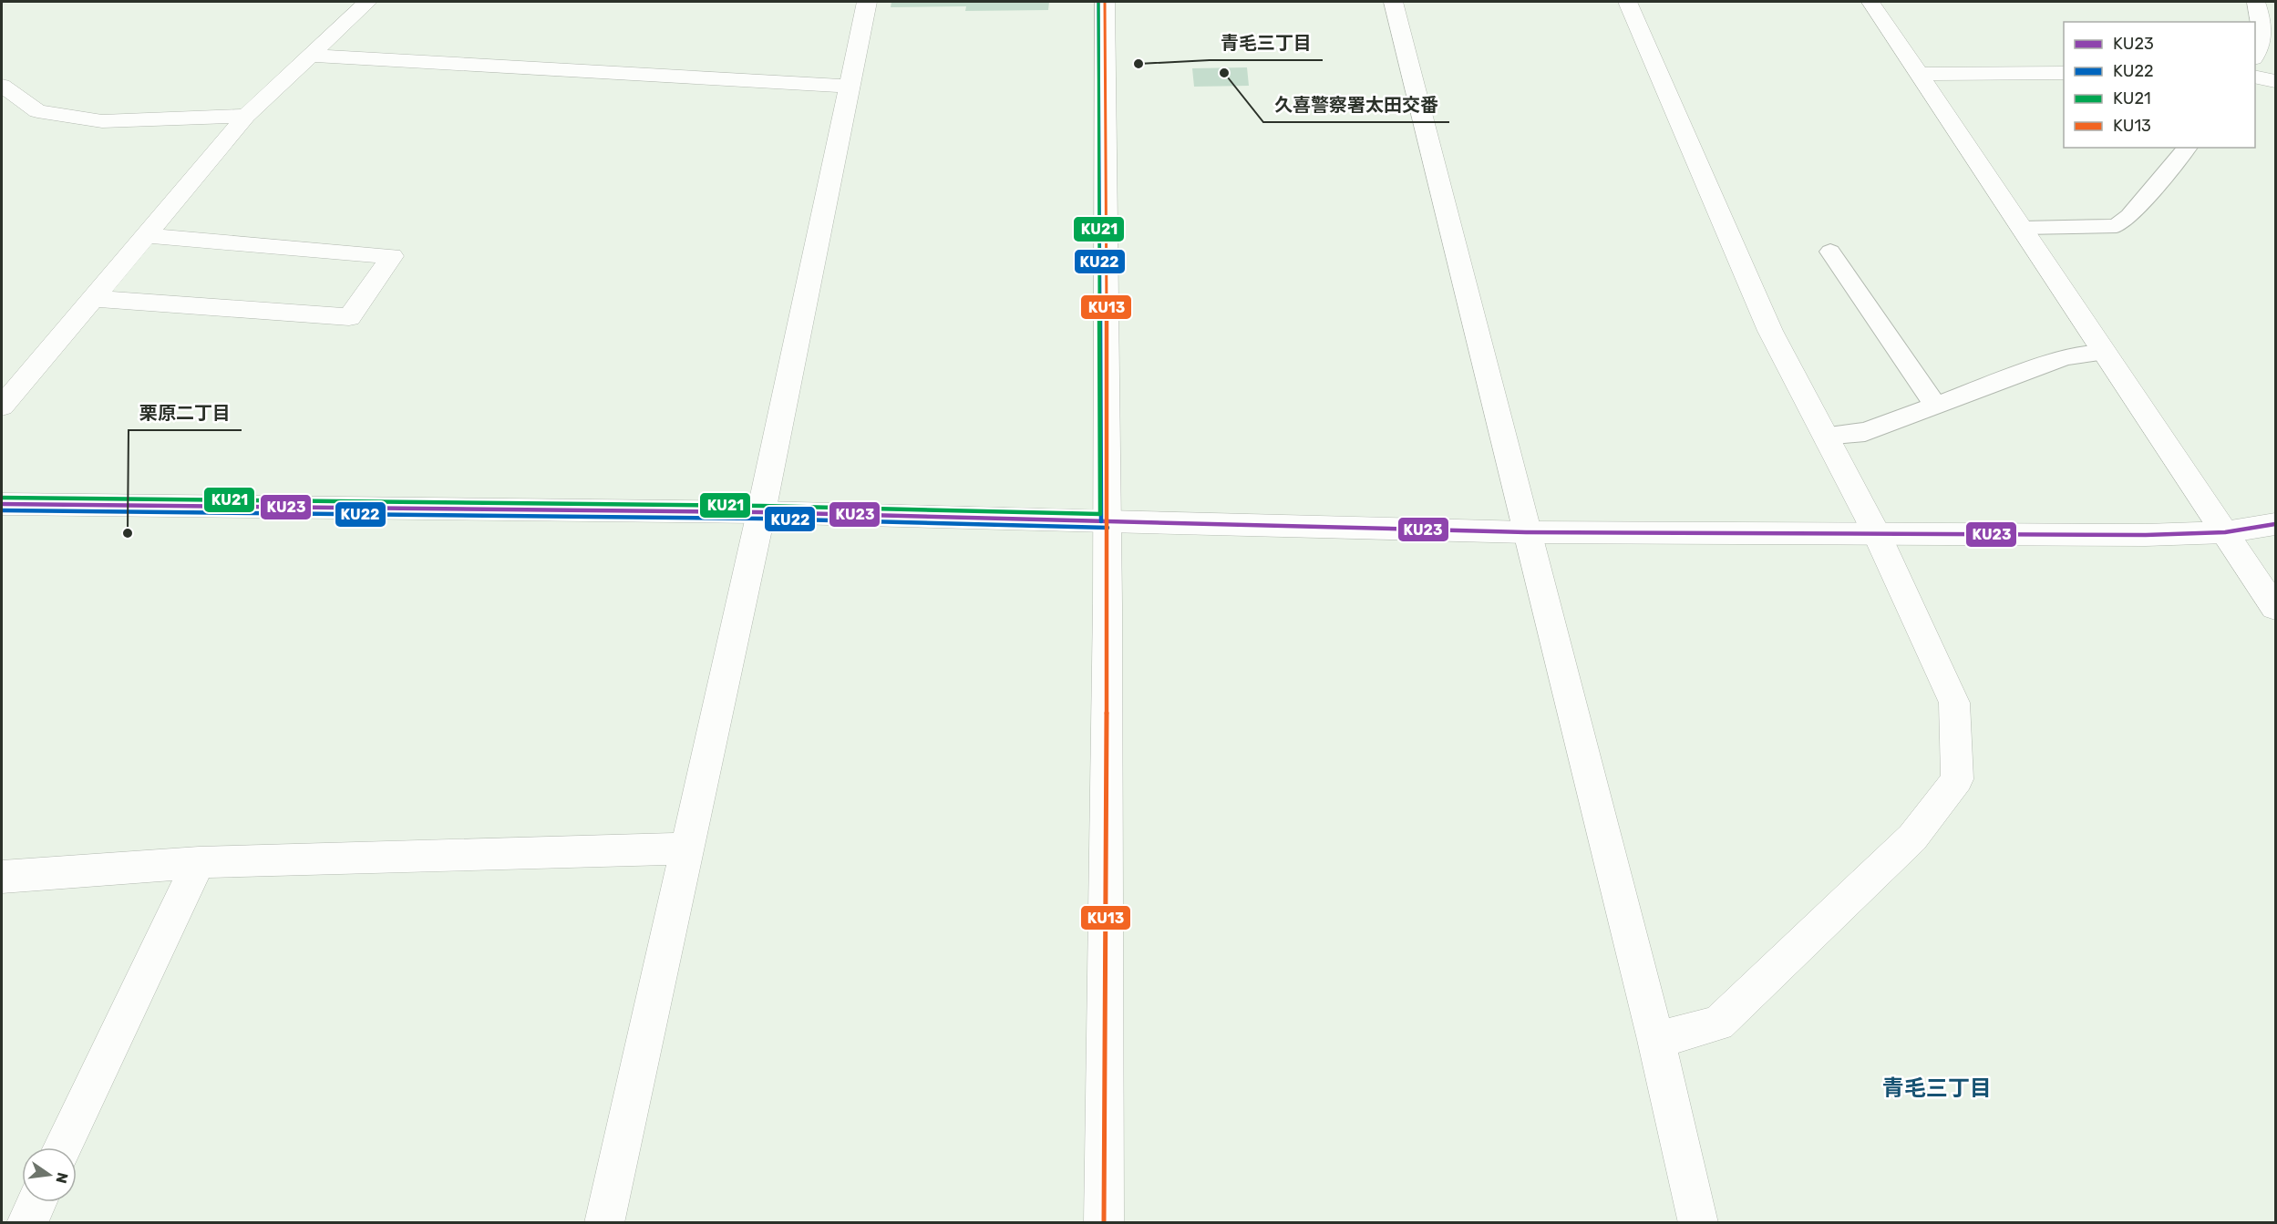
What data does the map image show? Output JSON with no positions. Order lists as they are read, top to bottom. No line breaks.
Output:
{"districts":["青毛三丁目"],"places":["青毛三丁目","久喜警察署太田交番","栗原二丁目"],"lines":["transit line KU22","transit line KU21","transit line KU13","transit line KU23"],"legend":["KU23","KU22","KU21","KU13"],"north":"right"}
